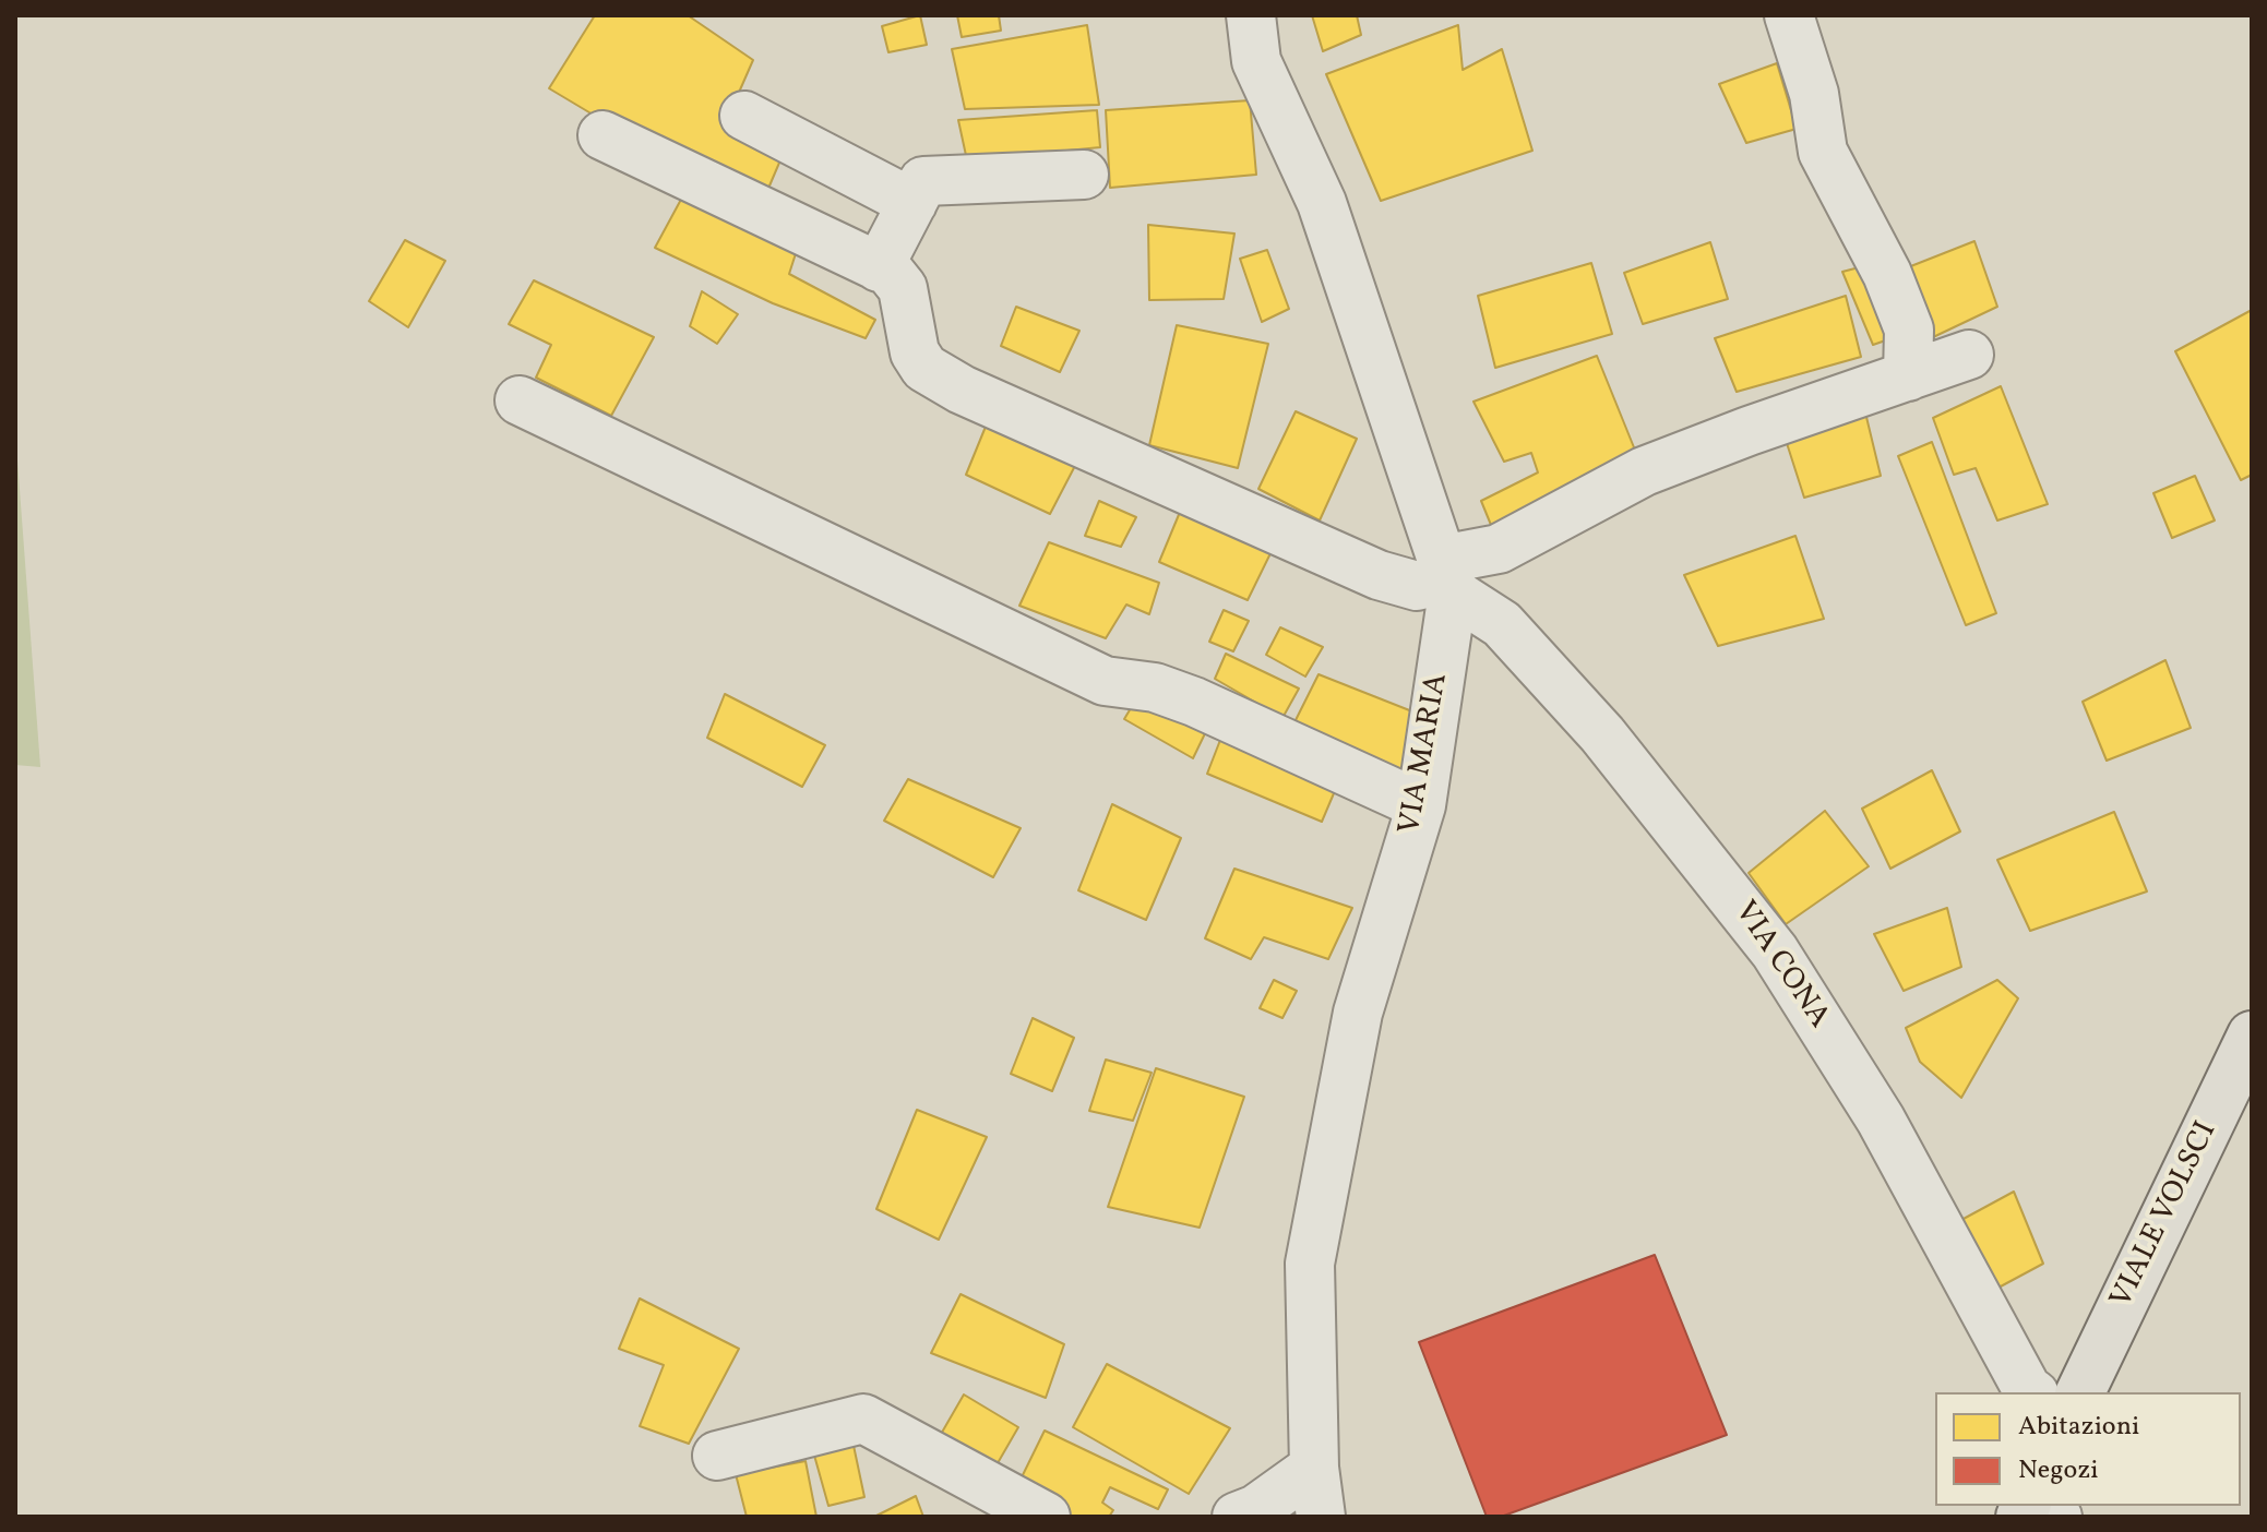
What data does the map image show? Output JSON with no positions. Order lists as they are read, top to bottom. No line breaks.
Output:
{"streets":{"main road":["VIALE VOLSCI"],"street":["VIA MARIA","VIA CONA"]},"crossings":[["VIA MARIA","VIA CONA"]],"legend":["Abitazioni","Negozi"]}
